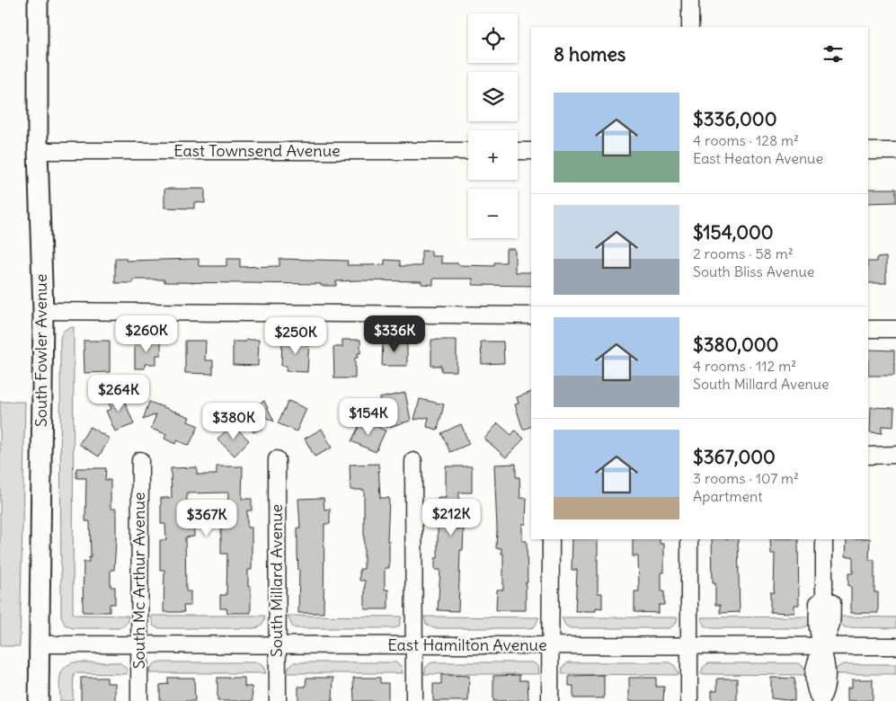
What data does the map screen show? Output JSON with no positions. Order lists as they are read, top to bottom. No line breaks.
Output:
{"streets":{"main road":["South Fowler Avenue"],"street":["East Townsend Avenue","South Mc Arthur Avenue","South Millard Avenue","East Hamilton Avenue"]},"crossings":[["East Townsend Avenue","South Fowler Avenue"],["South Fowler Avenue","East Hamilton Avenue"],["South Mc Arthur Avenue","East Hamilton Avenue"],["South Millard Avenue","East Hamilton Avenue"]],"page":{"map_buttons":["+","−"],"heading":"8 homes","list":[{"name":"$336,000","note":"4 rooms · 128 m² · East Heaton Avenue"},{"name":"$154,000","note":"2 rooms · 58 m² · South Bliss Avenue"},{"name":"$380,000","note":"4 rooms · 112 m² · South Millard Avenue"},{"name":"$367,000","note":"3 rooms · 107 m² · Apartment"}],"price":["$260K","$336K","$250K","$264K","$154K","$380K","$212K","$367K"]}}
